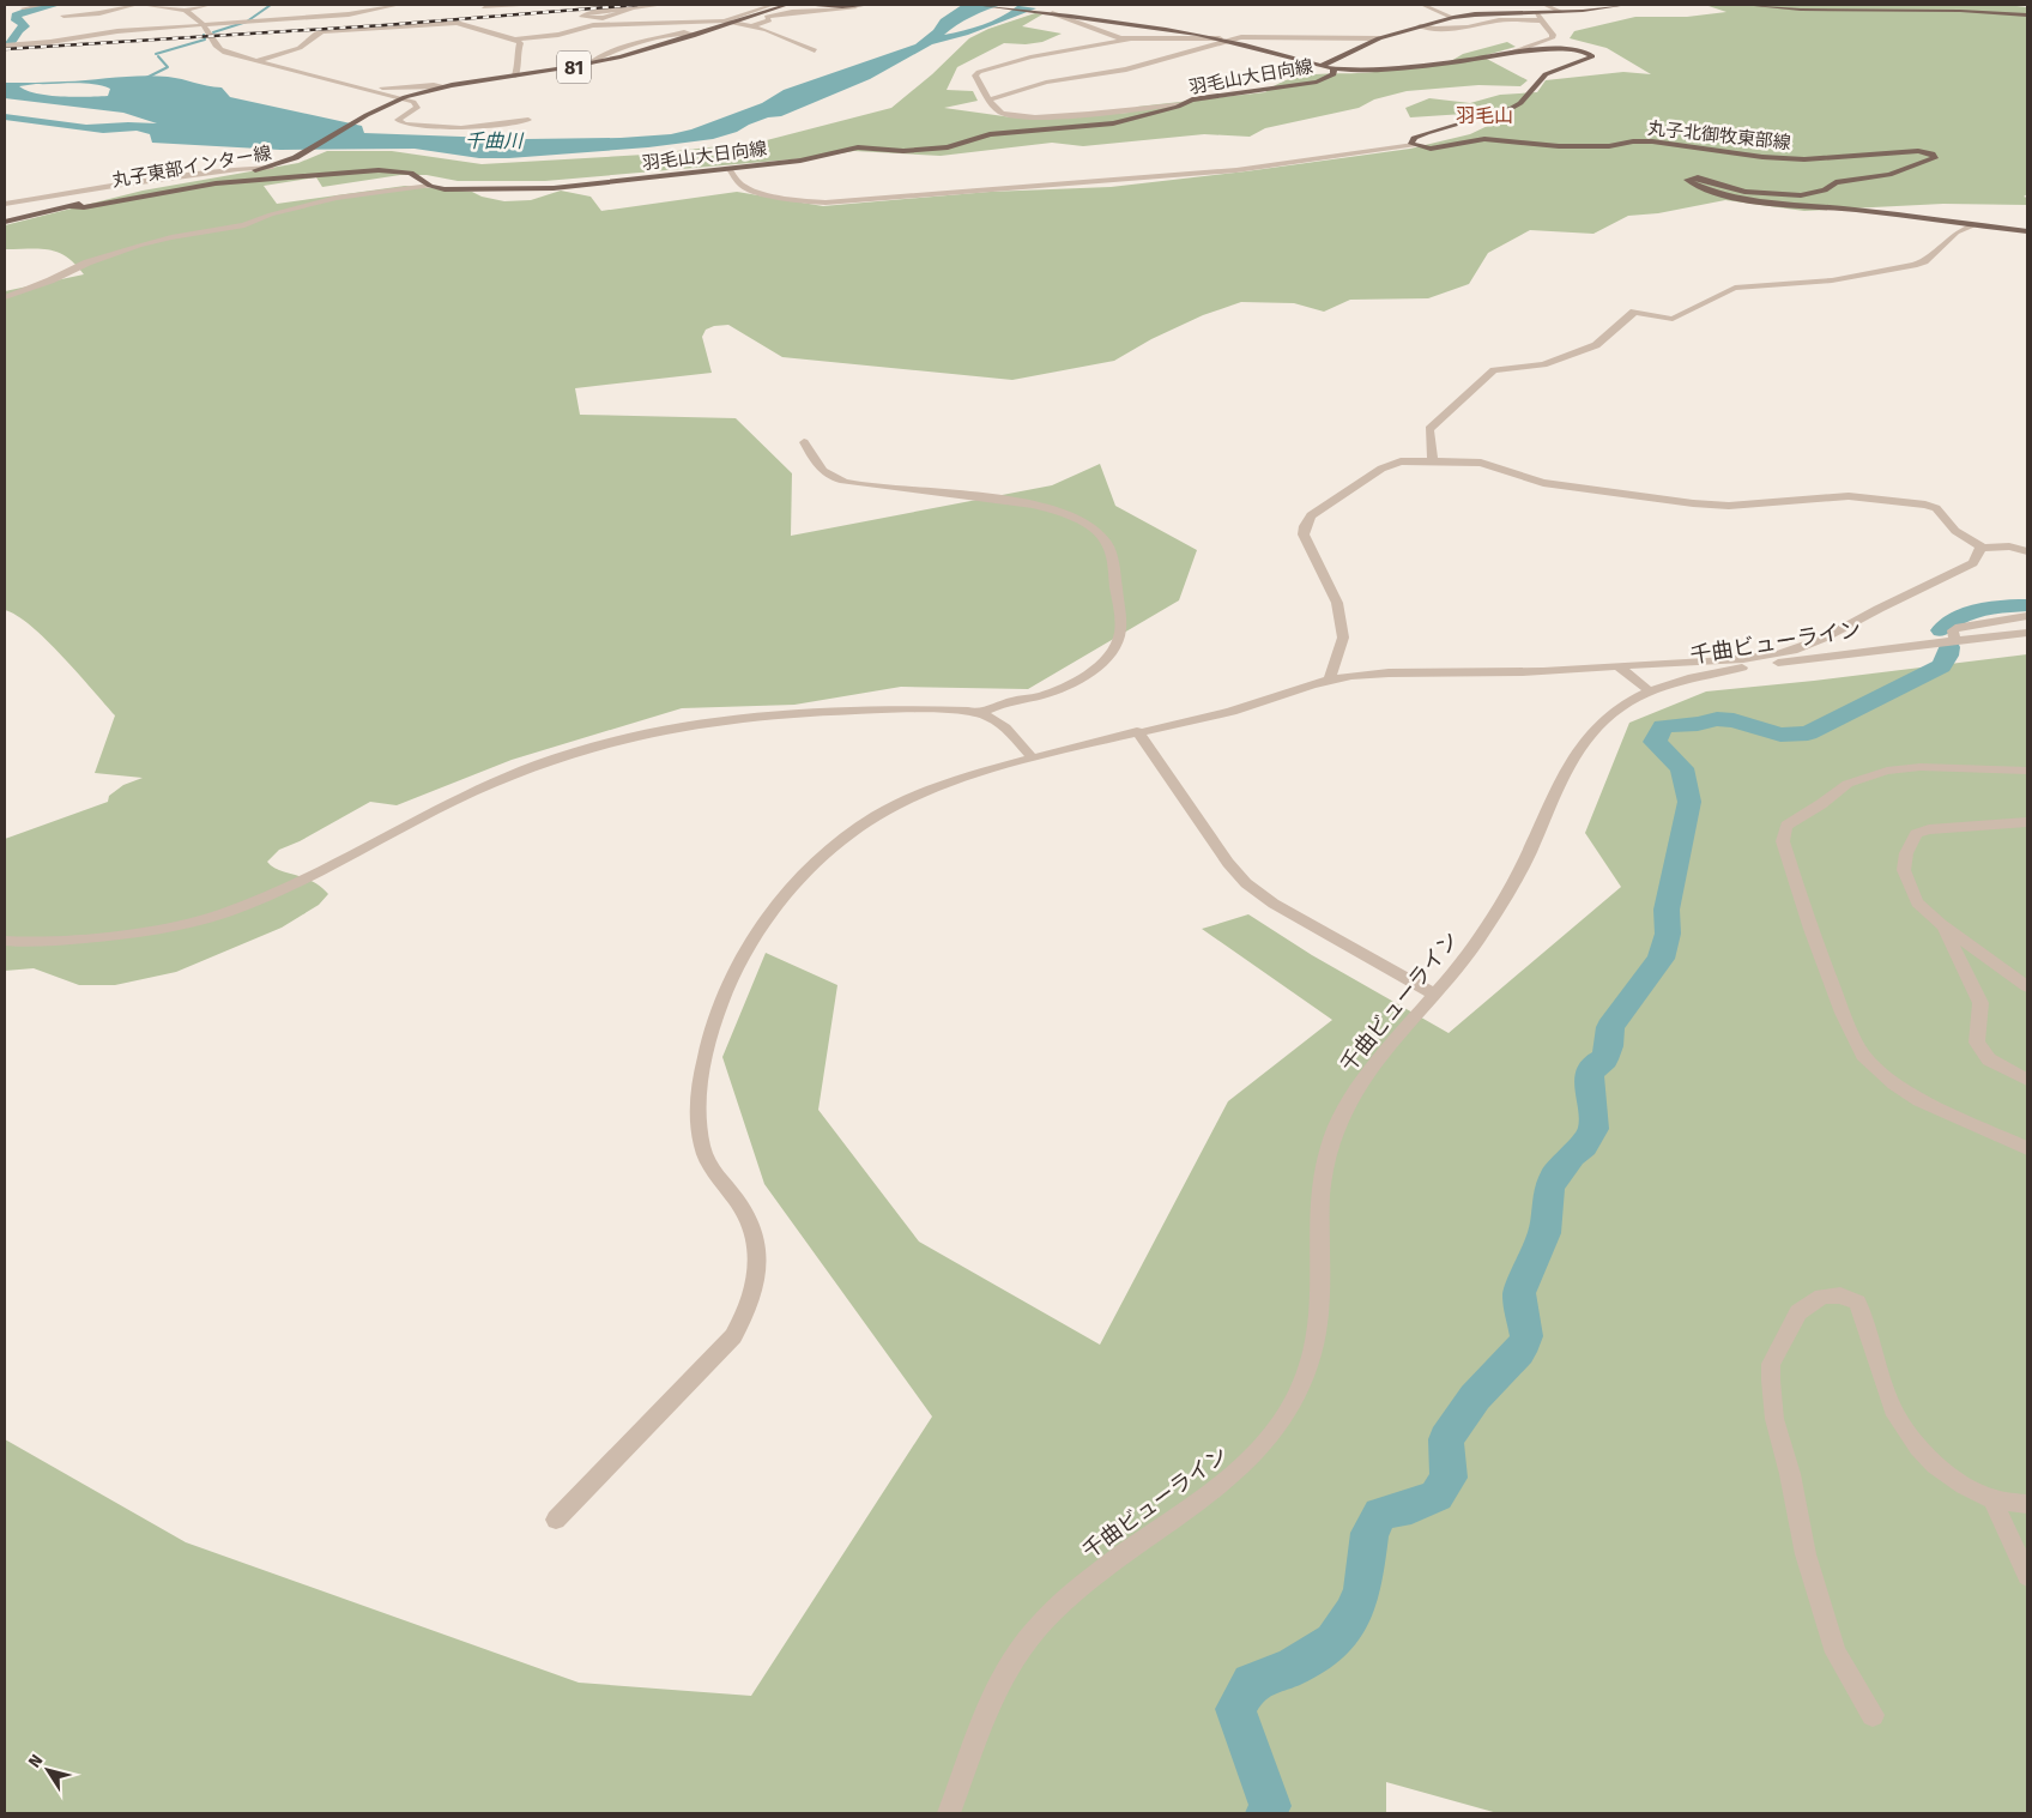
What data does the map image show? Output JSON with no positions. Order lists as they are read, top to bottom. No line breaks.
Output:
{"streets":{"main road":["81","羽毛山大日向線","丸子北御牧東部線","丸子東部インター線"],"street":["千曲ビューライン"]},"crossings":[["羽毛山大日向線","丸子東部インター線"]],"districts":["羽毛山"],"water":["千曲川"],"north":"top left"}
